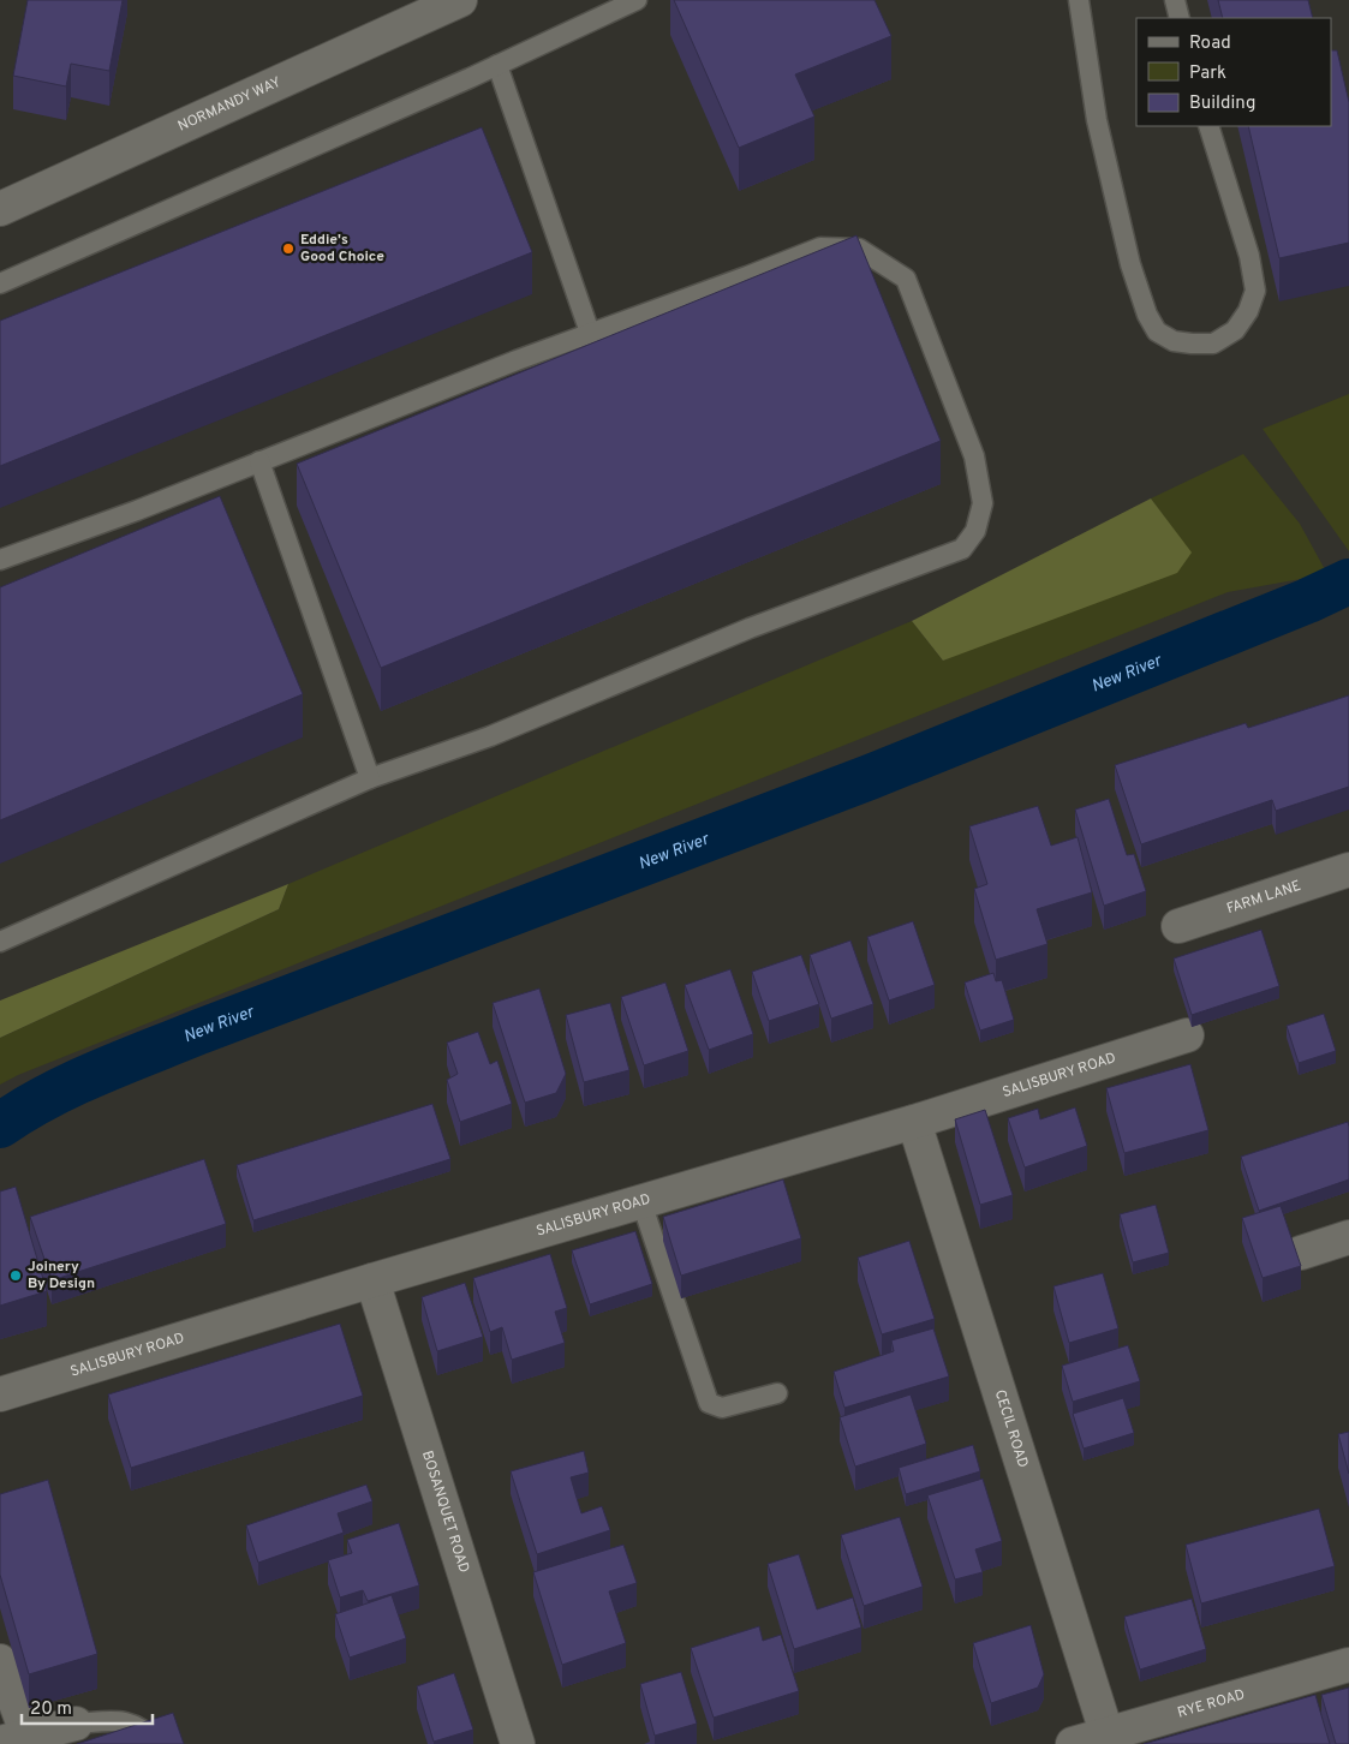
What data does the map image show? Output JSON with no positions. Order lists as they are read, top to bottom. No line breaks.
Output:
{"streets":{"street":["NORMANDY WAY","FARM LANE","SALISBURY ROAD","CECIL ROAD","BOSANQUET ROAD","RYE ROAD"]},"crossings":[["SALISBURY ROAD","CECIL ROAD"],["SALISBURY ROAD","BOSANQUET ROAD"],["CECIL ROAD","RYE ROAD"]],"water":["New River"],"places":["Eddie's Good Choice","Joinery By Design"],"legend":["Road","Park","Building"],"scale_bar":"20 m"}
